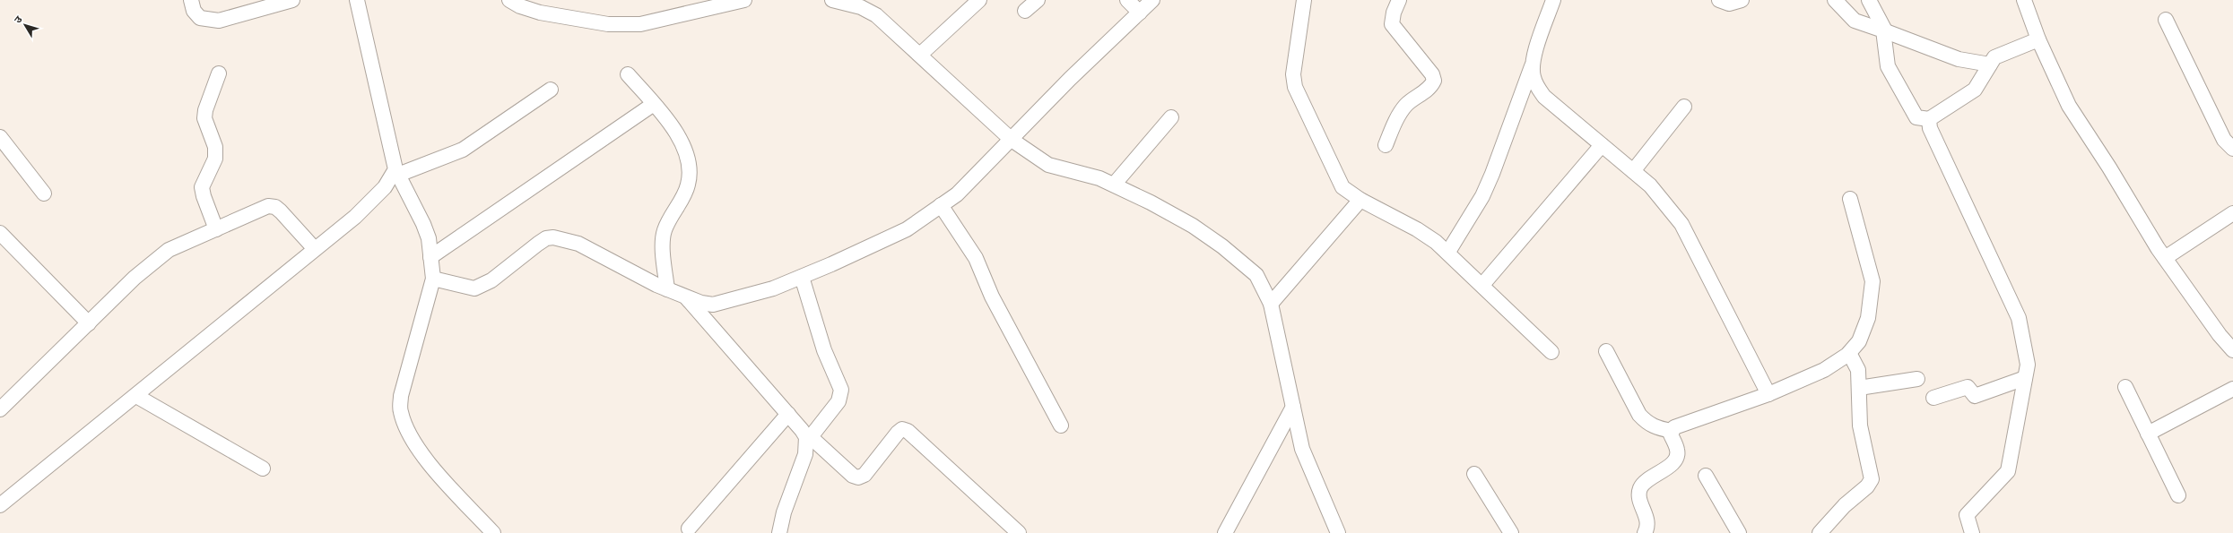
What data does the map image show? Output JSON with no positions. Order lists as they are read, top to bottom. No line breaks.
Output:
{"north":"top left"}
